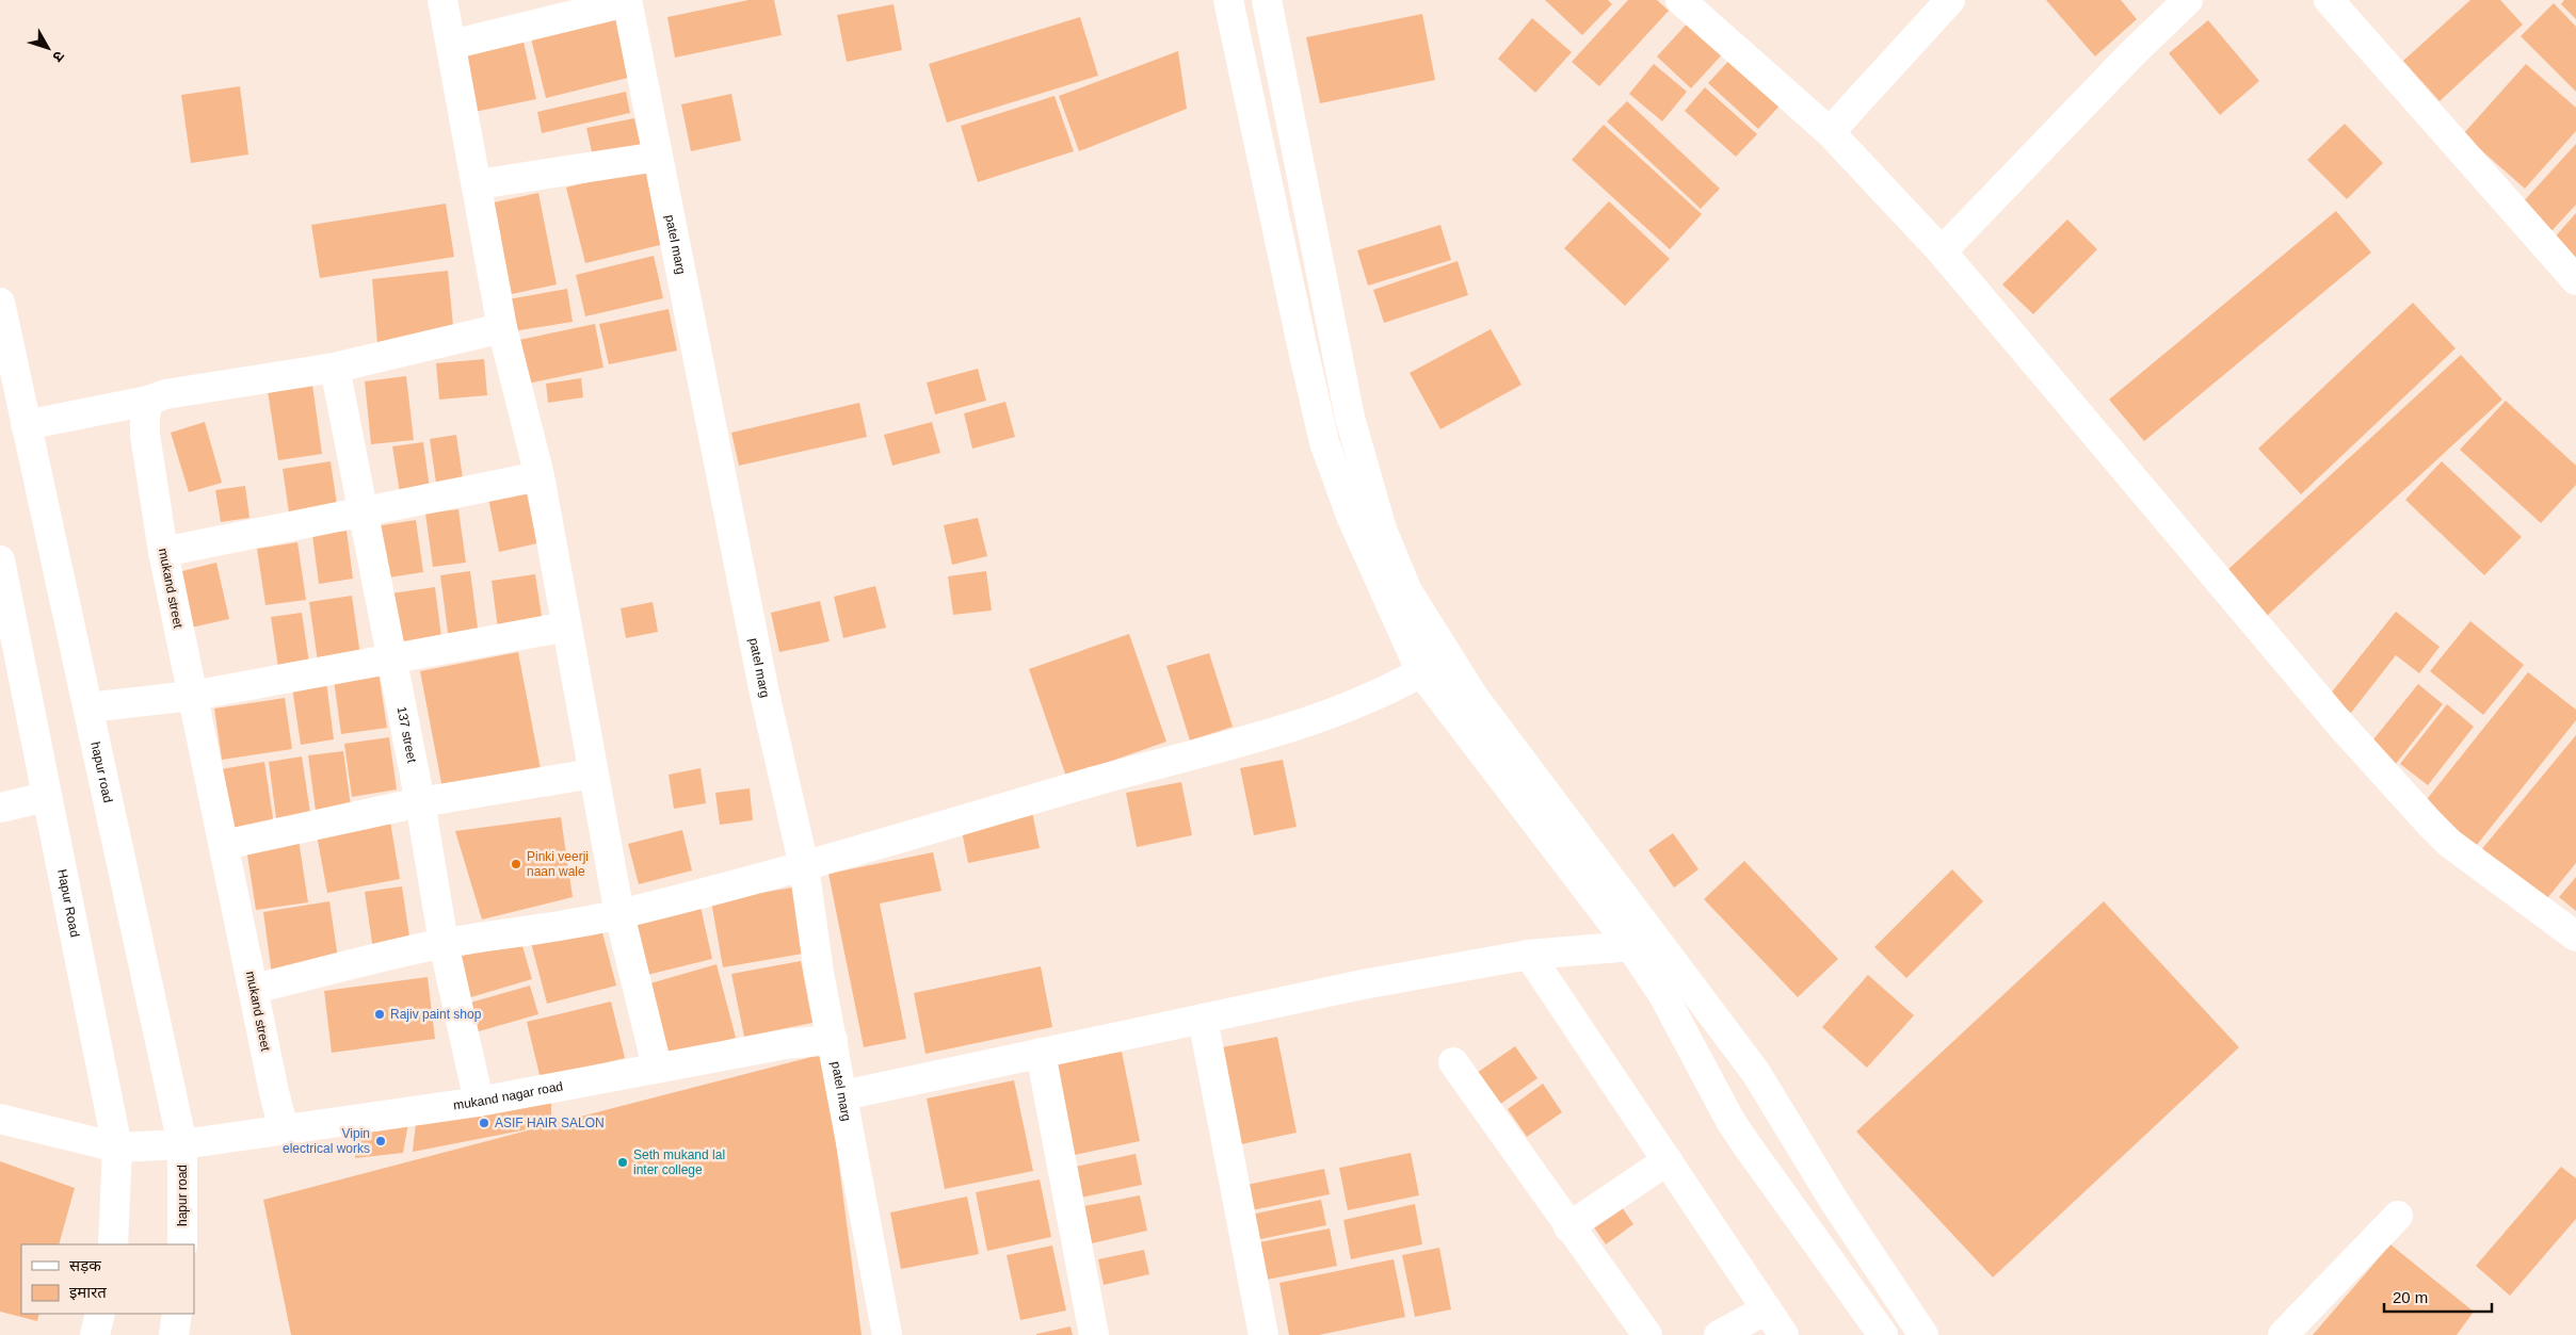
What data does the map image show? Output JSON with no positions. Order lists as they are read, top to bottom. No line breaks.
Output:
{"streets":{"street":["patel marg","mukand street","137 street","hapur road","Hapur Road","mukand nagar road"]},"crossings":[["patel marg","mukand nagar road"],["mukand street","mukand nagar road"],["137 street","mukand nagar road"],["hapur road","mukand nagar road"],["Hapur Road","mukand nagar road"]],"places":["Pinki veerji naan wale","Rajiv paint shop","ASIF HAIR SALON","Vipin electrical works","Seth mukand lal inter college"],"legend":["सड़क","इमारत"],"scale_bar":"20 m","north":"bottom right"}
